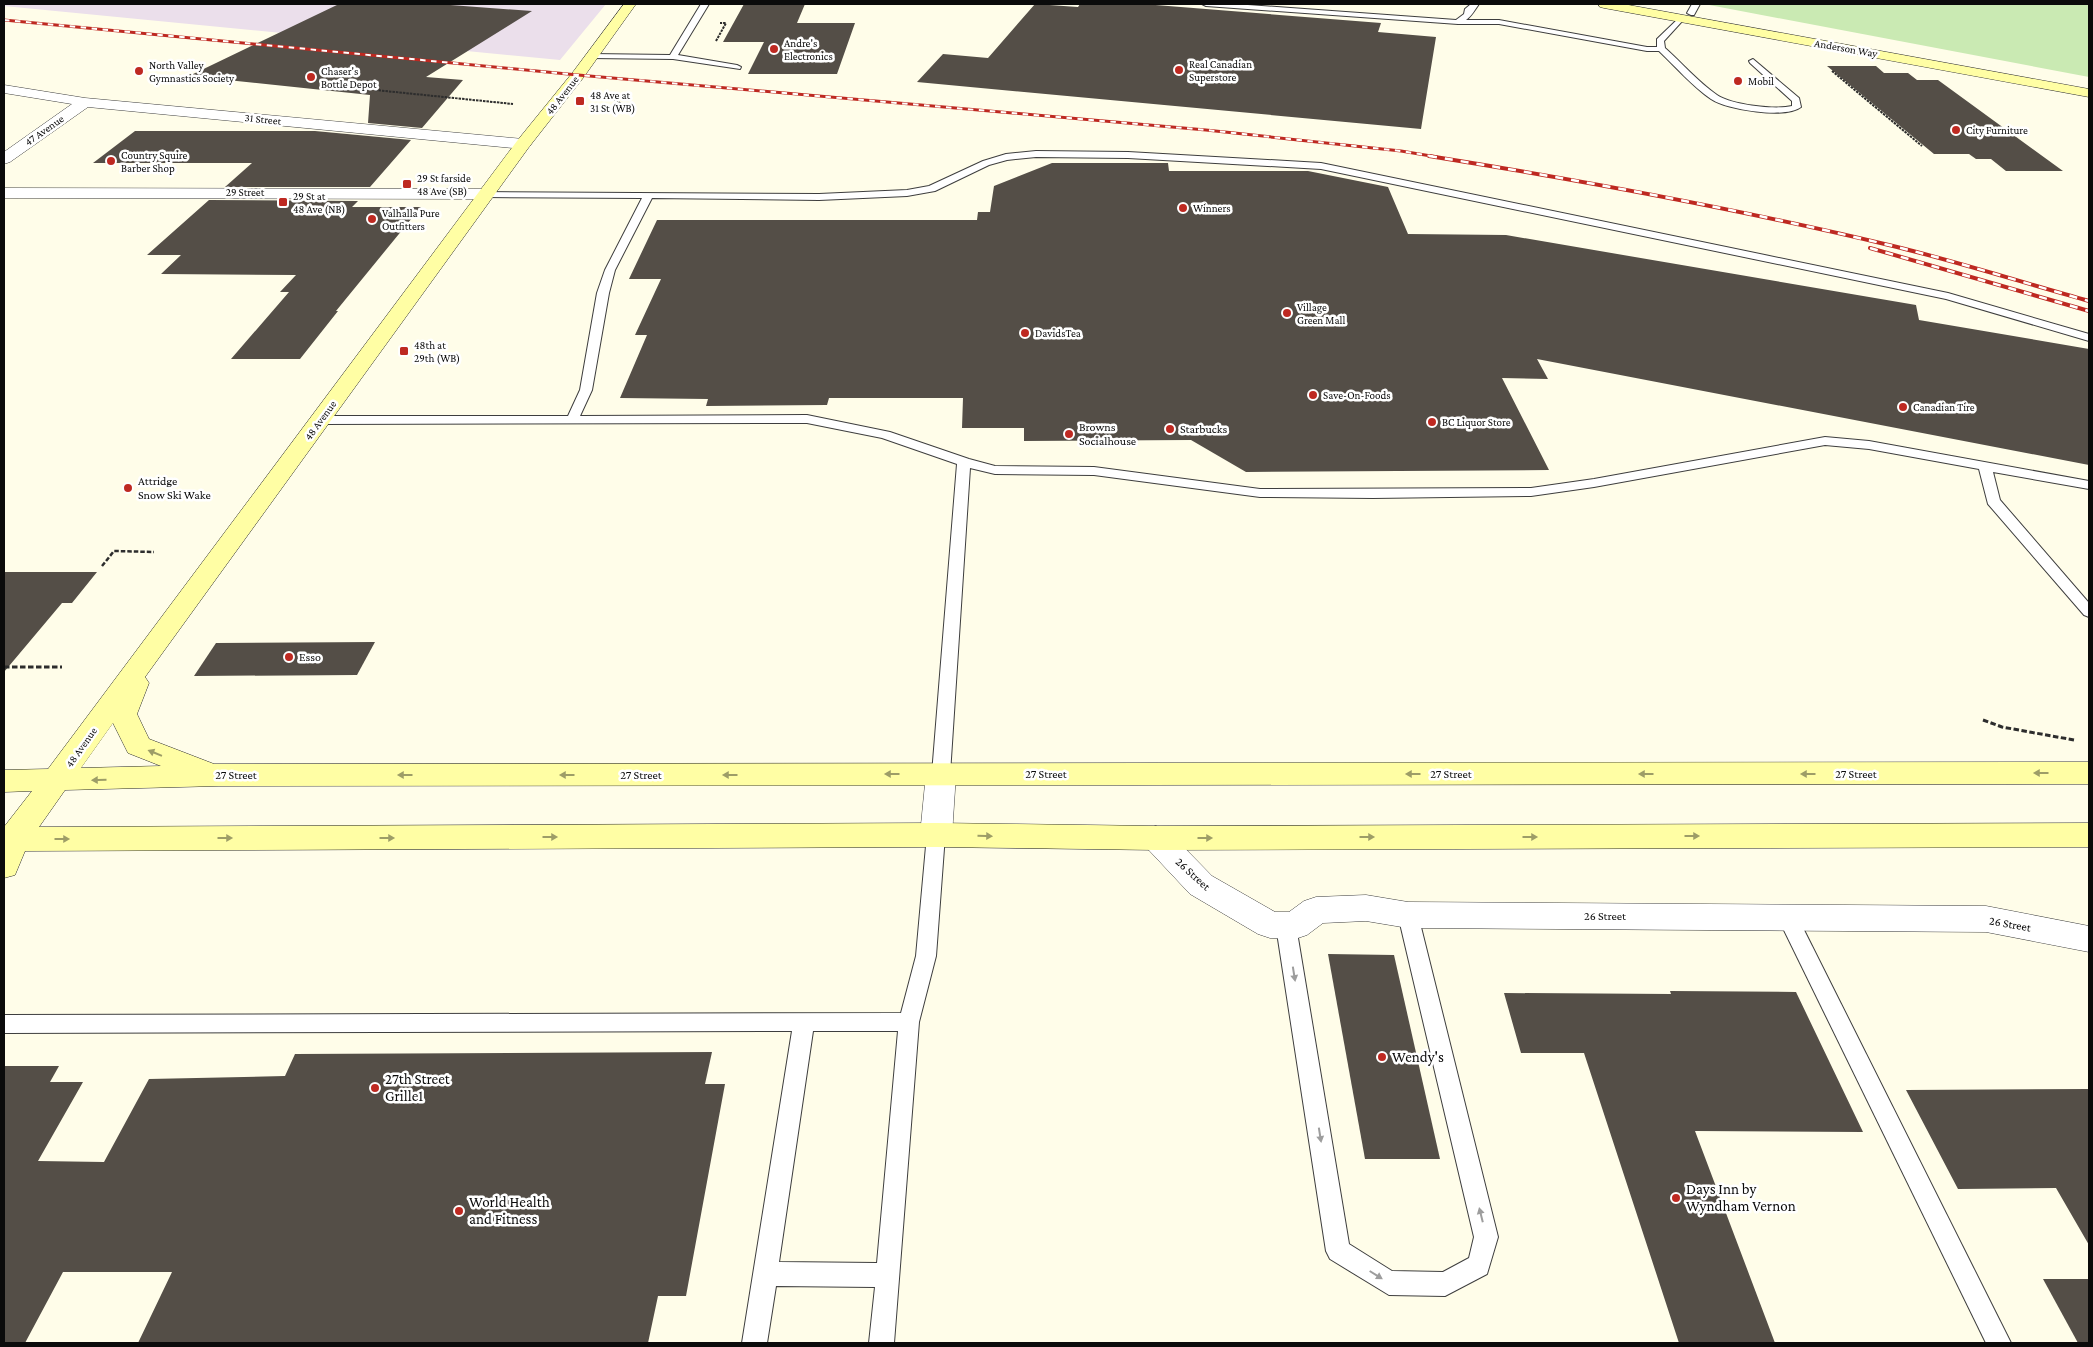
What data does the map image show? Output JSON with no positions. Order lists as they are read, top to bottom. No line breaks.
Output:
{"streets":{"main road":["Anderson Way","48 Avenue","27 Street"],"street":["31 Street","47 Avenue","29 Street","26 Street"]},"crossings":[["48 Avenue","31 Street"],["48 Avenue","29 Street"],["48 Avenue","27 Street"],["31 Street","47 Avenue"]],"places":{"other":["Andre's Electronics","Real Canadian Superstore","North Valley Gymnastics Society","Chaser's Bottle Depot","Mobil","City Furniture","Country Squire Barber Shop","Winners","Valhalla Pure Outfitters","Village Green Mall","DavidsTea","Save-On-Foods","Canadian Tire","BC Liquor Store","Starbucks","Browns Socialhouse","Attridge Snow Ski Wake","Esso","Wendy's","27th Street Grille1","Days Inn by Wyndham Vernon","World Health and Fitness"],"transit":["48 Ave at 31 St (WB)","29 St farside 48 Ave (SB)","29 St at 48 Ave (NB)","48th at 29th (WB)"]}}
